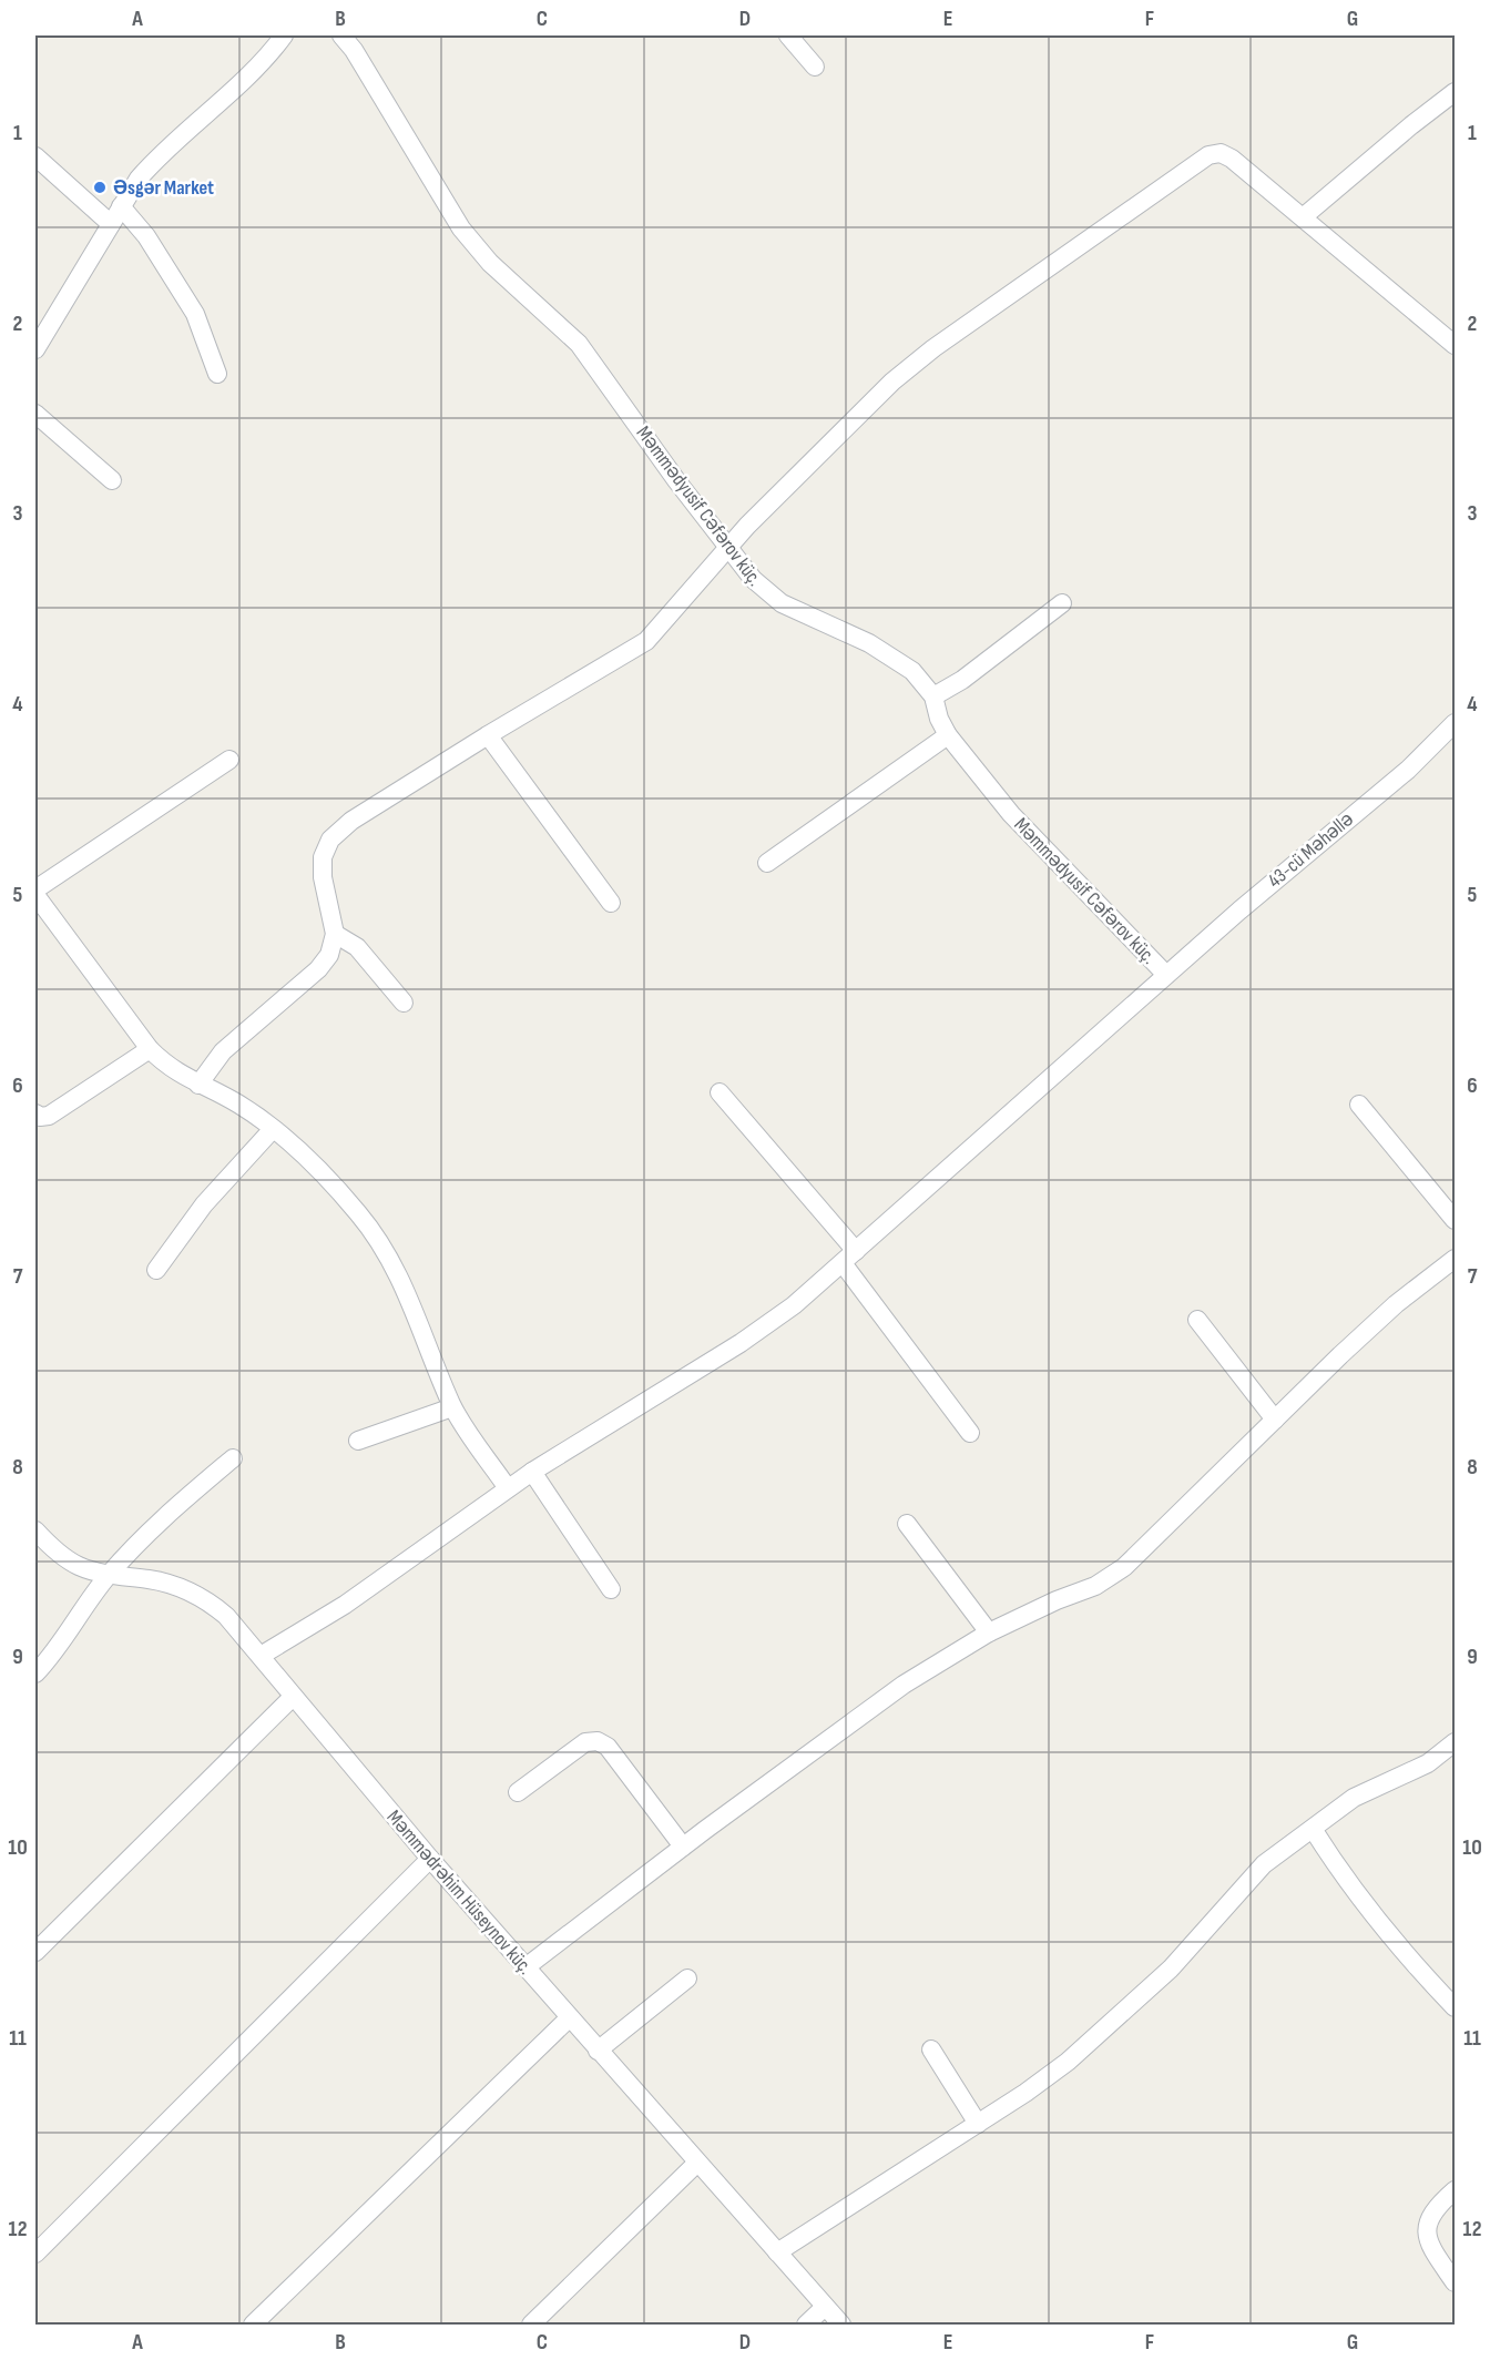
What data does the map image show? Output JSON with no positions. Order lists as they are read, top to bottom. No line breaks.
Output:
{"streets":{"street":["Məmmədyusif Cəfərov küç.","43-cü Məhəllə","Məmmədrəhim Hüseynov küç."]},"crossings":[["Məmmədyusif Cəfərov küç.","43-cü Məhəllə"],["43-cü Məhəllə","Məmmədrəhim Hüseynov küç."]],"places":["Əsgər Market"],"grid":{"columns":["A","B","C","D","E","F","G"],"rows":["1","2","3","4","5","6","7","8","9","10","11","12"]}}
